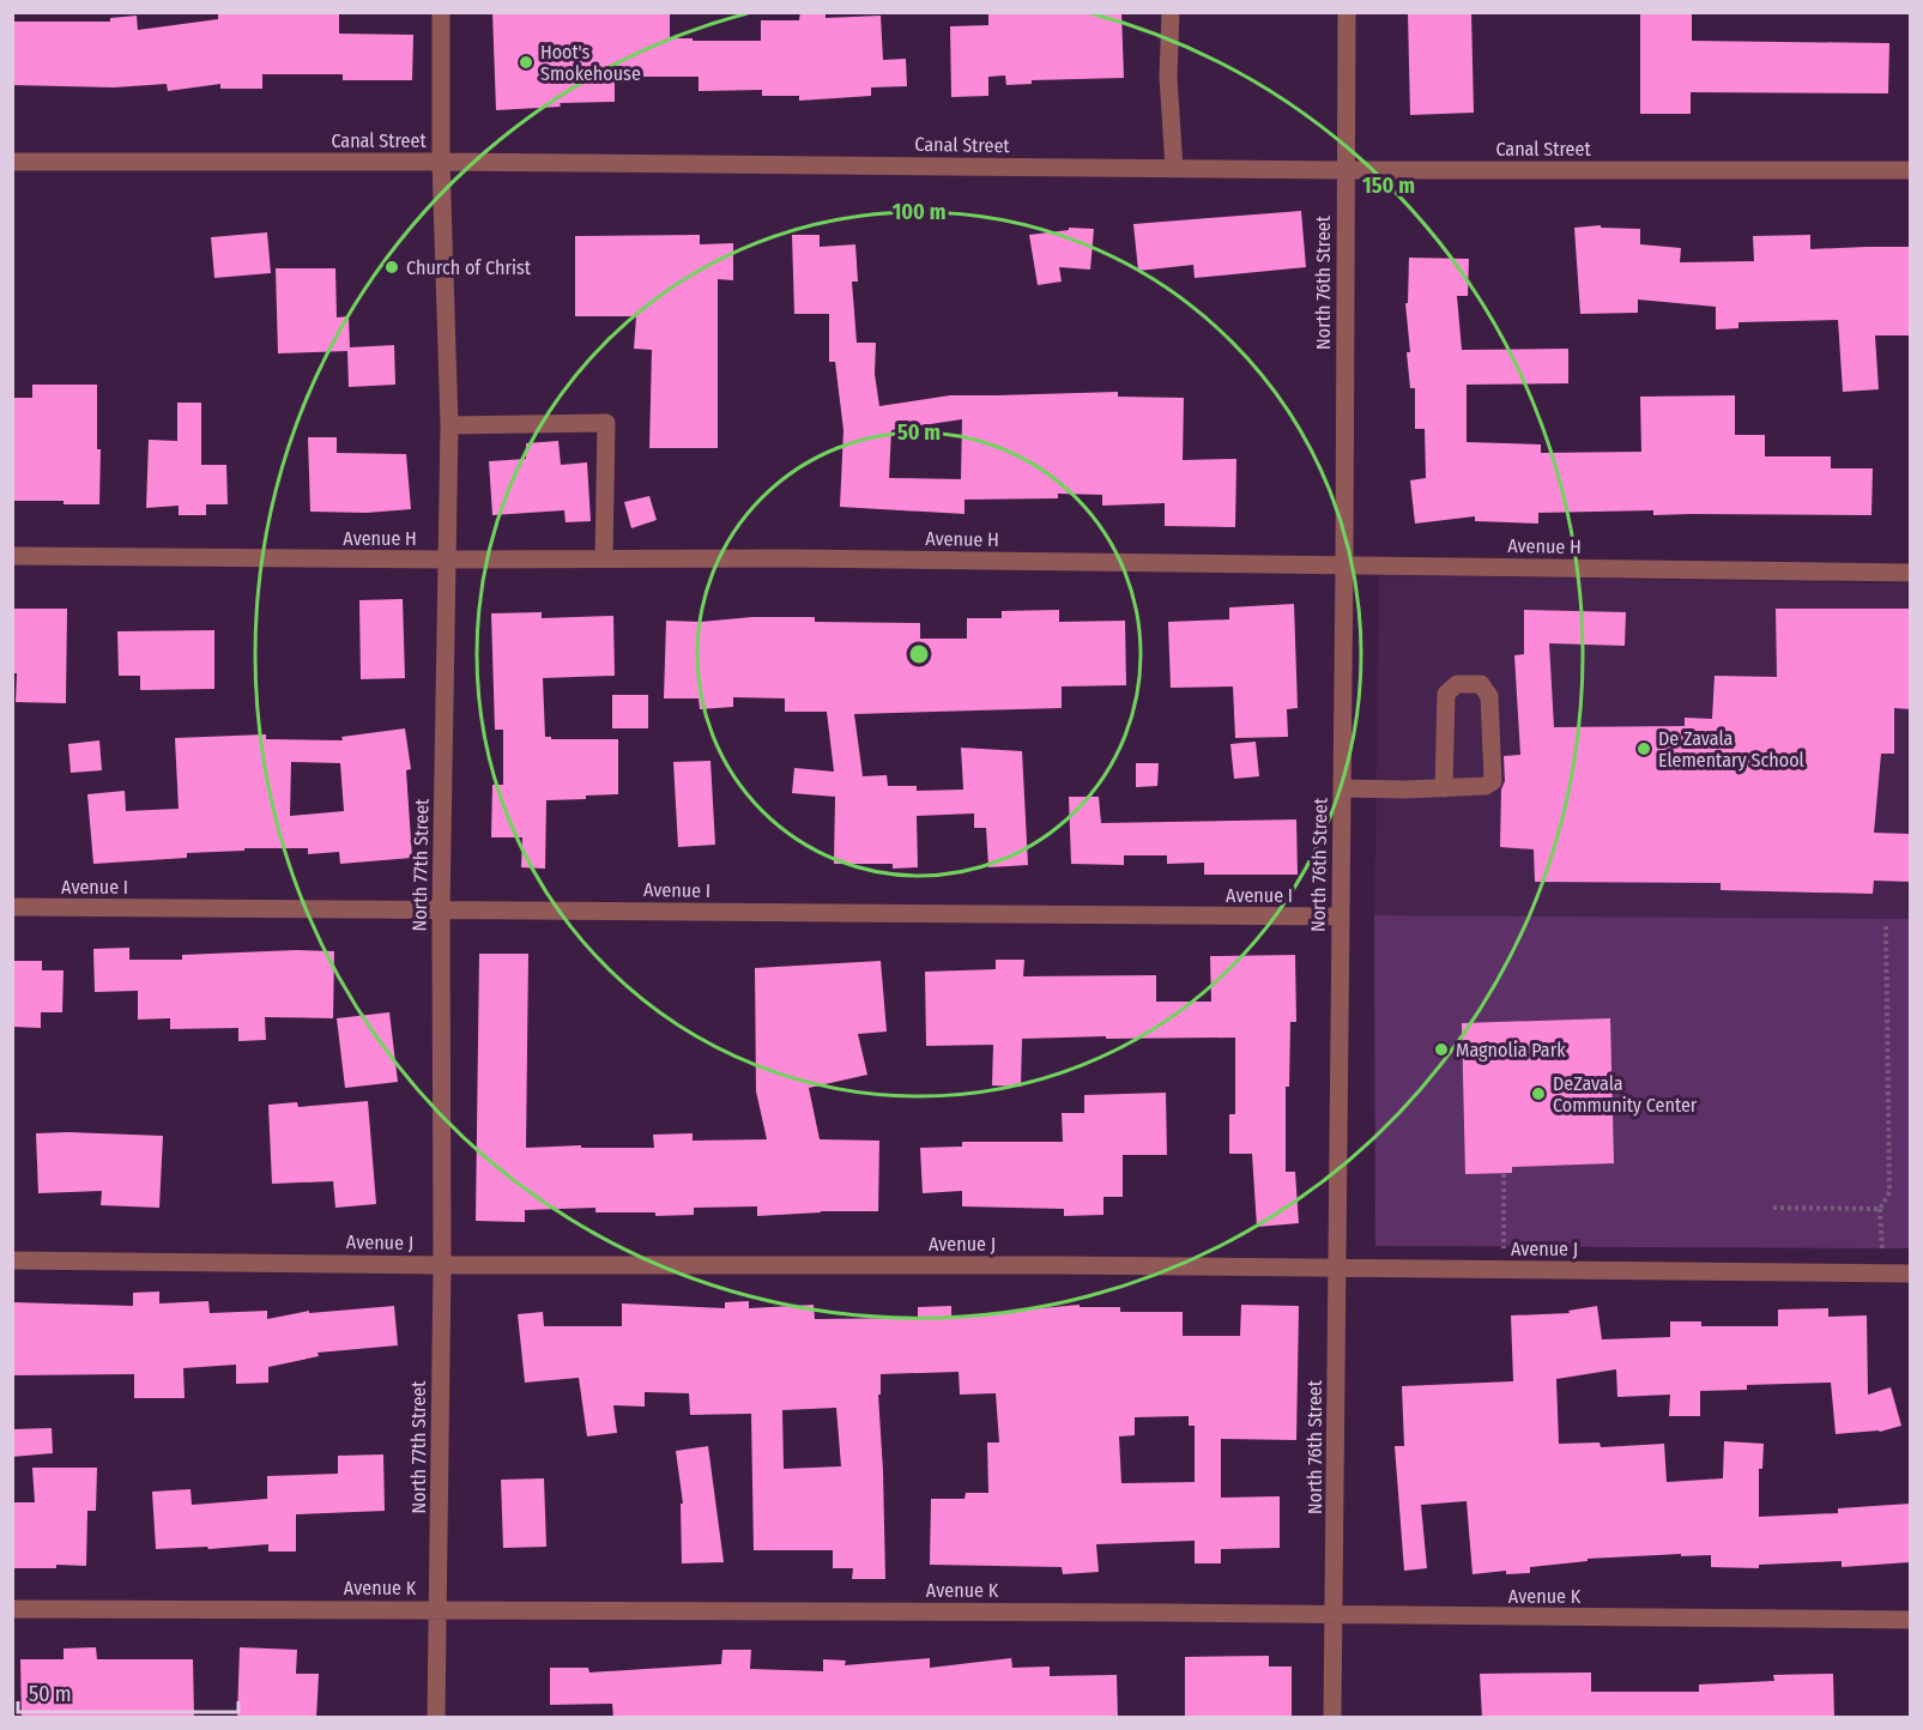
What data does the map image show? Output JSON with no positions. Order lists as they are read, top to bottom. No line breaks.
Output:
{"streets":{"street":["Canal Street","North 76th Street","Avenue H","North 77th Street","Avenue I","Avenue J","Avenue K"]},"crossings":[["Canal Street","North 76th Street"],["Canal Street","North 77th Street"],["North 76th Street","Avenue H"],["North 76th Street","Avenue I"],["North 76th Street","Avenue J"],["North 76th Street","Avenue K"],["Avenue H","North 77th Street"],["North 77th Street","Avenue I"],["North 77th Street","Avenue J"],["North 77th Street","Avenue K"]],"places":["Hoot's Smokehouse","Church of Christ","De Zavala Elementary School","Magnolia Park","DeZavala Community Center"],"scale_bar":"50 m","rings":["150 m","100 m","50 m"]}
